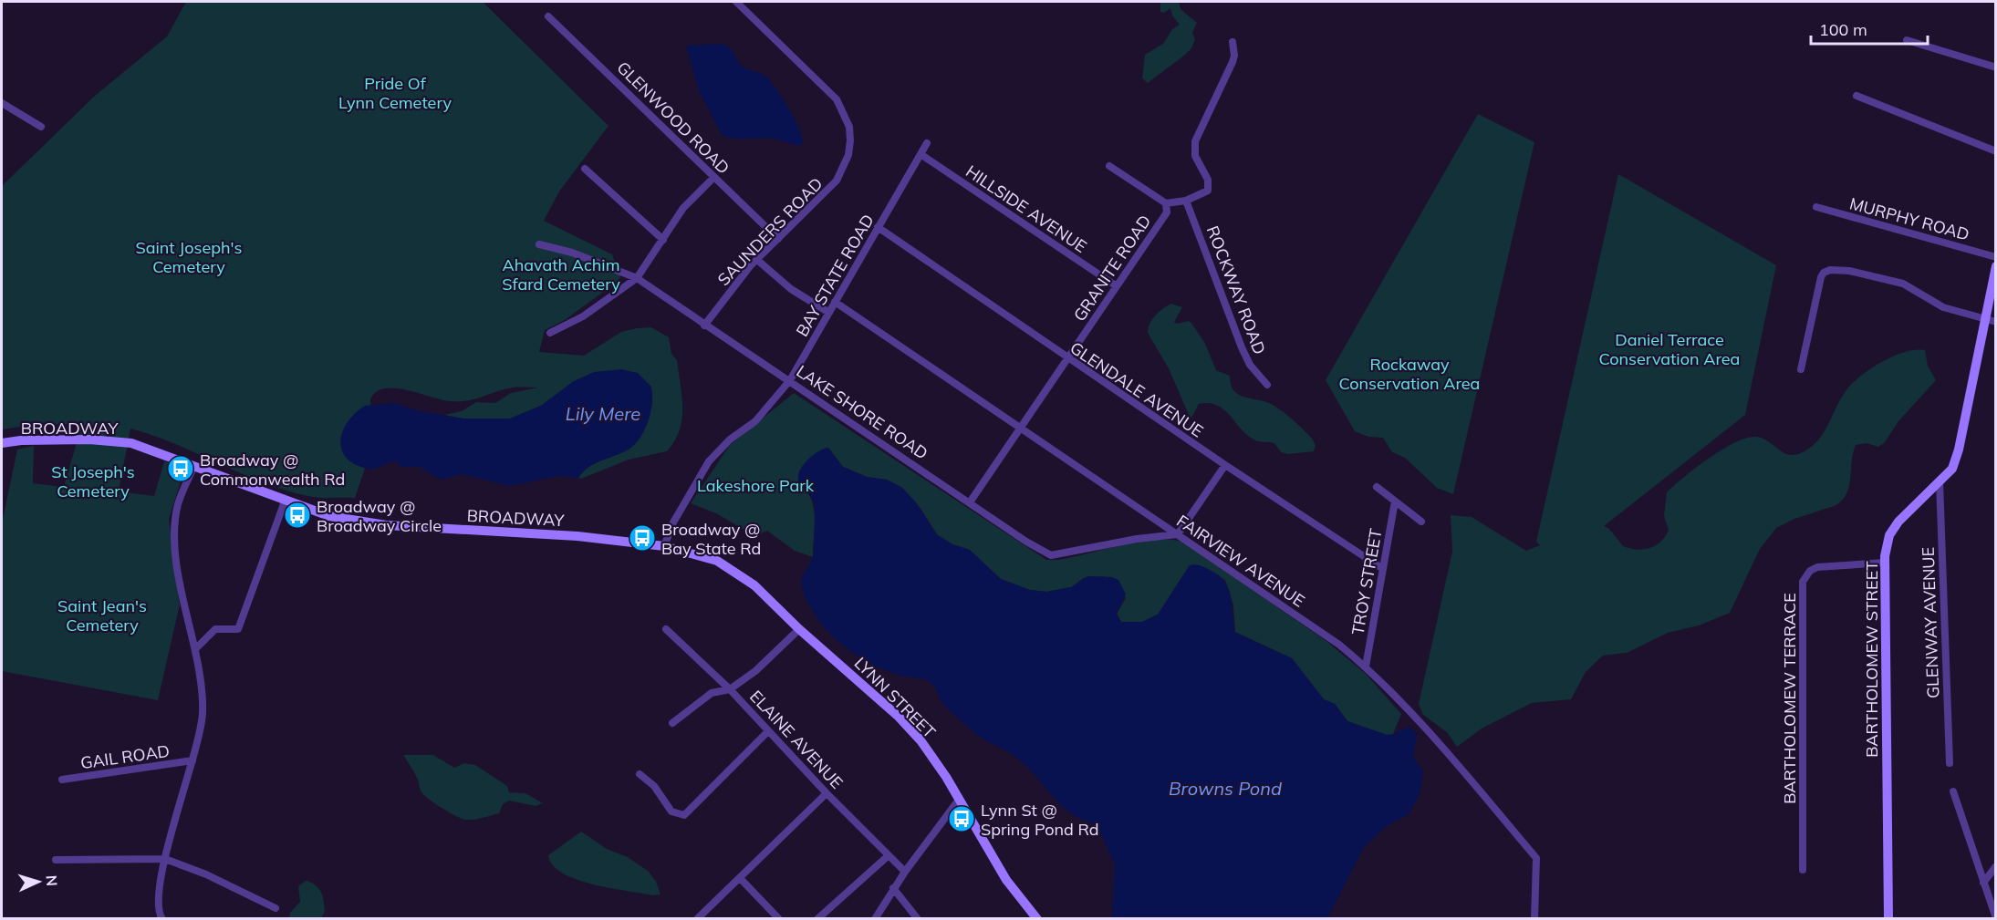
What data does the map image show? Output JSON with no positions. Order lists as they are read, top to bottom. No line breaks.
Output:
{"streets":{"main road":["BROADWAY","BARTHOLOMEW STREET","LYNN STREET"],"street":["GLENWOOD ROAD","HILLSIDE AVENUE","MURPHY ROAD","SAUNDERS ROAD","GRANITE ROAD","BAY STATE ROAD","ROCKWAY ROAD","GLENDALE AVENUE","LAKE SHORE ROAD","FAIRVIEW AVENUE","TROY STREET","GLENWAY AVENUE","BARTHOLOMEW TERRACE","ELAINE AVENUE","GAIL ROAD"]},"crossings":[["GLENWOOD ROAD","SAUNDERS ROAD"],["HILLSIDE AVENUE","GRANITE ROAD"],["HILLSIDE AVENUE","BAY STATE ROAD"],["SAUNDERS ROAD","LAKE SHORE ROAD"],["GRANITE ROAD","ROCKWAY ROAD"],["GRANITE ROAD","GLENDALE AVENUE"],["GRANITE ROAD","LAKE SHORE ROAD"],["GRANITE ROAD","FAIRVIEW AVENUE"],["BAY STATE ROAD","GLENDALE AVENUE"],["BAY STATE ROAD","LAKE SHORE ROAD"],["BAY STATE ROAD","BROADWAY"],["BAY STATE ROAD","FAIRVIEW AVENUE"],["GLENDALE AVENUE","TROY STREET"],["LAKE SHORE ROAD","FAIRVIEW AVENUE"],["BROADWAY","LYNN STREET"],["FAIRVIEW AVENUE","TROY STREET"],["GLENWAY AVENUE","BARTHOLOMEW STREET"],["BARTHOLOMEW STREET","BARTHOLOMEW TERRACE"]],"water":["Lily Mere","Browns Pond"],"parks":["Pride Of Lynn Cemetery","Saint Joseph's Cemetery","Ahavath Achim Sfard Cemetery","Daniel Terrace Conservation Area","Rockaway Conservation Area","St Joseph's Cemetery","Lakeshore Park","Saint Jean's Cemetery"],"places":{"bus stop":["Broadway @ Commonwealth Rd","Broadway @ Broadway Circle","Broadway @ Bay State Rd","Lynn St @ Spring Pond Rd"]},"scale_bar":"100 m","north":"right"}
